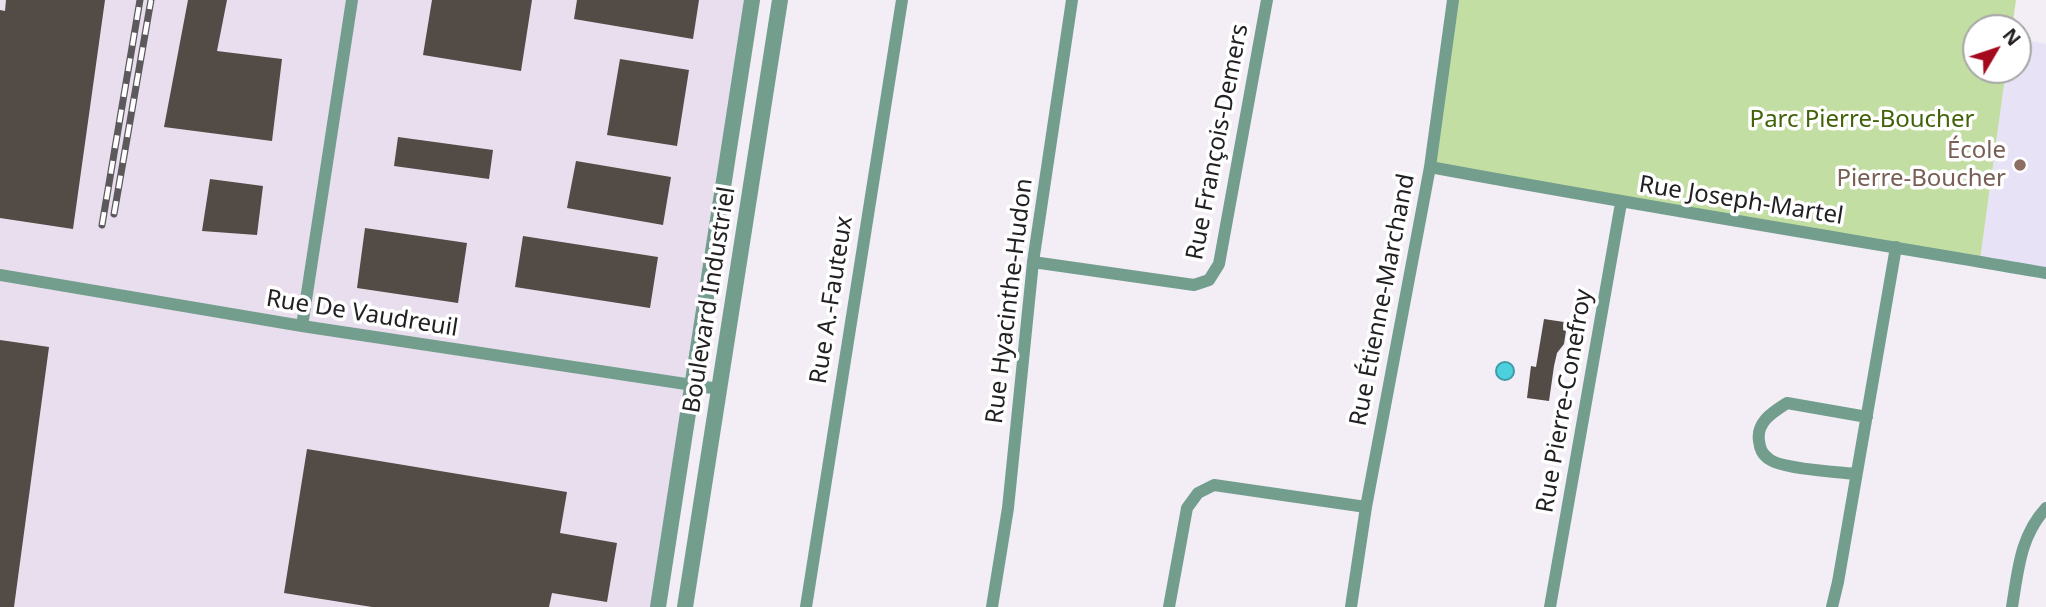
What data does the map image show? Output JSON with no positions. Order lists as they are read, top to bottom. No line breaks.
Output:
{"streets":{"street":["Rue François-Demers","Rue Joseph-Martel","Boulevard Industriel","Rue A.-Fauteux","Rue Étienne-Marchand","Rue Hyacinthe-Hudon","Rue De Vaudreuil","Rue Pierre-Conefroy"]},"crossings":[["Rue François-Demers","Rue Hyacinthe-Hudon"],["Rue Joseph-Martel","Rue Étienne-Marchand"],["Rue Joseph-Martel","Rue Pierre-Conefroy"],["Boulevard Industriel","Rue De Vaudreuil"]],"parks":["Parc Pierre-Boucher"],"places":["École Pierre-Boucher"],"north":"top right"}
